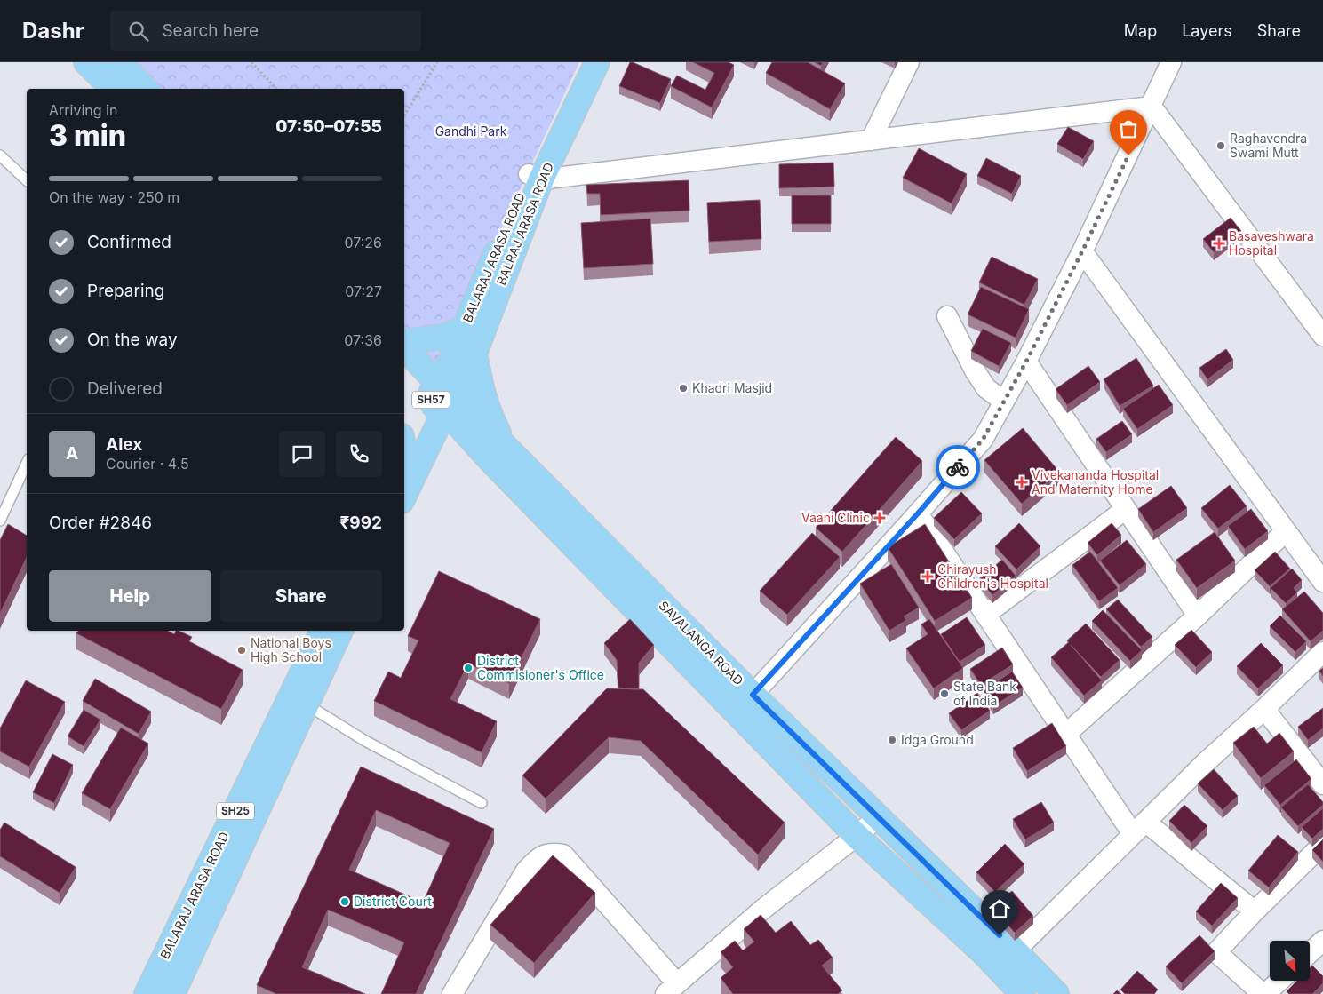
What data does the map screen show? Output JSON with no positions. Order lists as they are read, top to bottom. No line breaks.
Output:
{"streets":{"main road":["BALRAJ ARASA ROAD","BALARAJ ARASA ROAD","SH57","SAVALANGA ROAD","SH25"]},"crossings":[["BALRAJ ARASA ROAD","BALARAJ ARASA ROAD"],["BALRAJ ARASA ROAD","SAVALANGA ROAD"],["BALARAJ ARASA ROAD","SAVALANGA ROAD"]],"parks":["Gandhi Park"],"places":{"other":["Raghavendra Swami Mutt","Khadri Masjid","National Boys High School","District Commisioner's Office","State Bank of India","Idga Ground","District Court"],"health":["Basaveshwara Hospital","Vivekananda Hospital And Maternity Home","Vaani Clinic","Chirayush Children's Hospital"]},"north":"bottom right","page":{"header":"Dashr","search":"Search here","nav":["Map","Layers","Share"],"heading":["3 min","Arriving in","07:50–07:55"],"panel":["Alex","Courier · 4.5","Order #2846","₹992"],"bar":"On the way · 250 m","list":[["Confirmed","07:26"],["Preparing","07:27"],["On the way","07:36"],"Delivered"],"round":"A","buttons":["Help","Share"]}}
